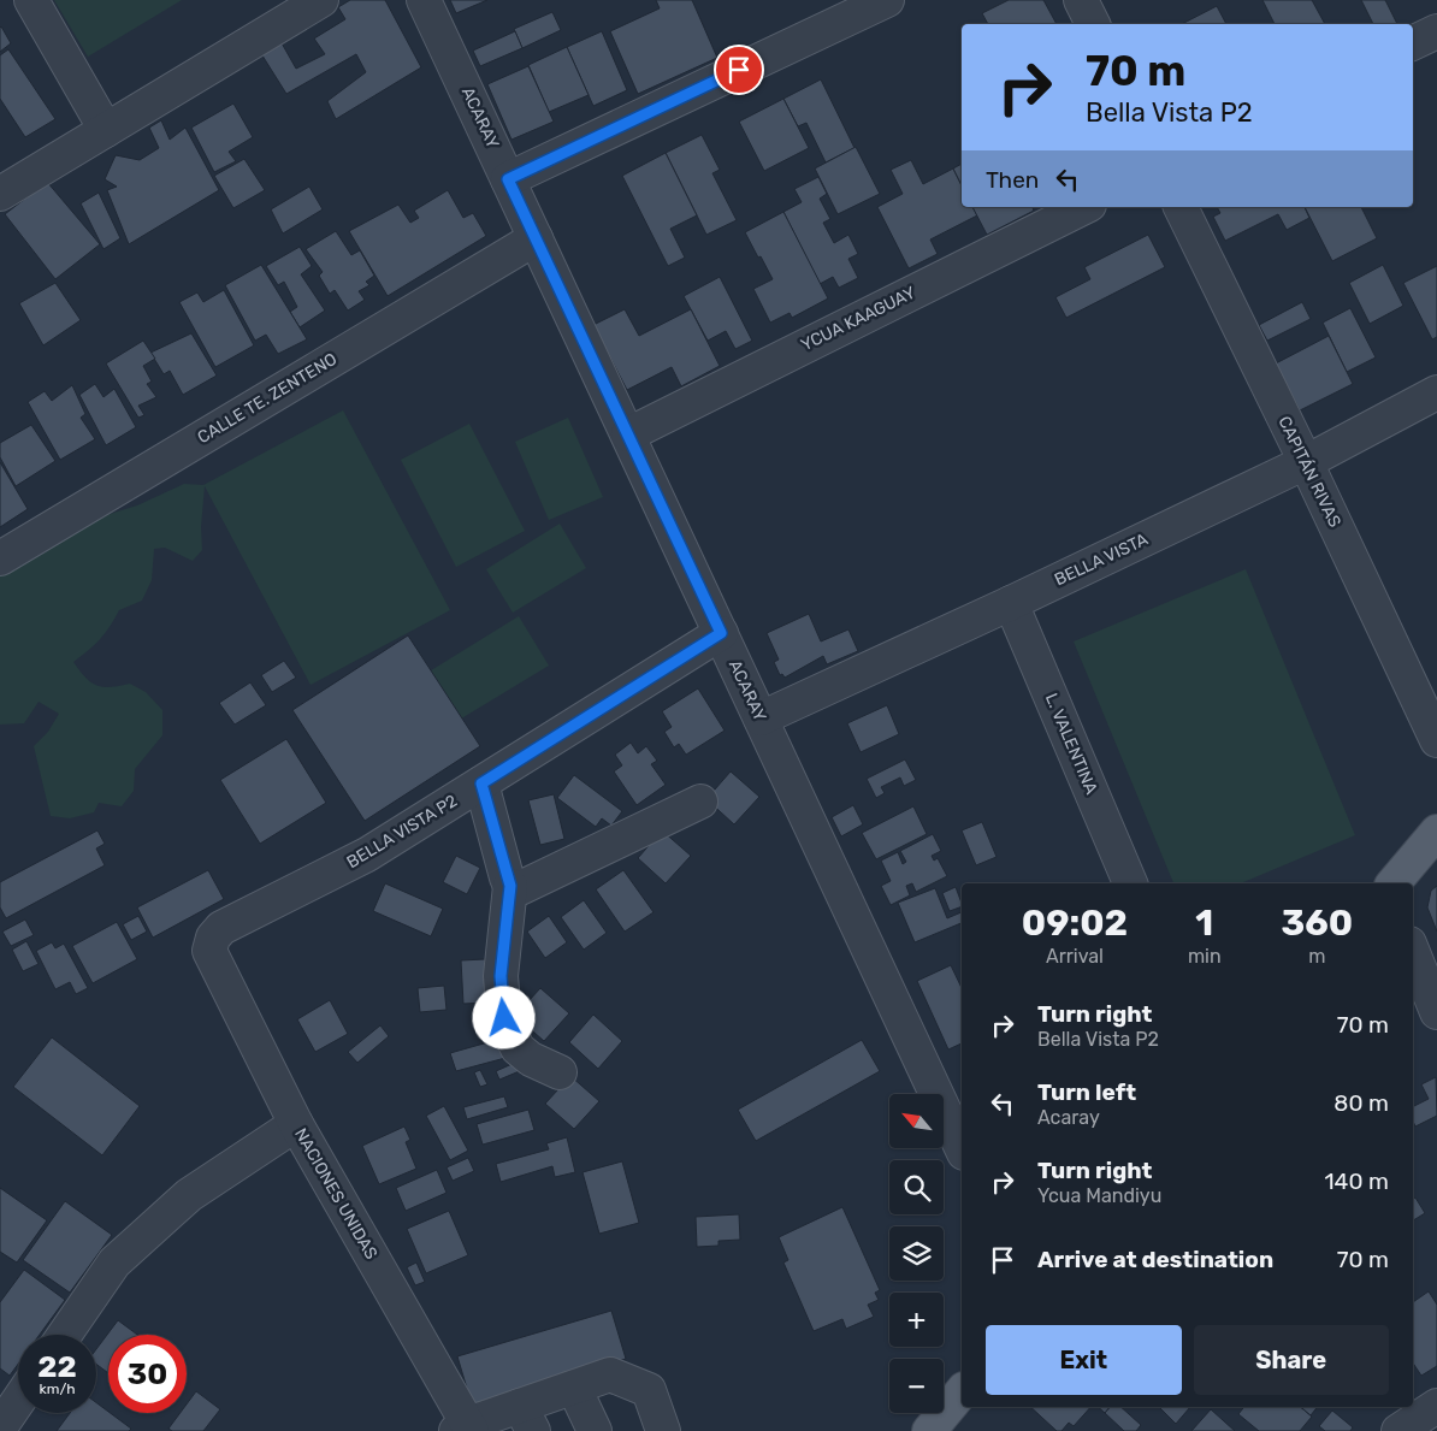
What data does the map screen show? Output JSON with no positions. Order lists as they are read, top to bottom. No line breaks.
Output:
{"streets":{"street":["ACARAY","YCUA KAAGUAY","CALLE TE. ZENTENO","CAPITÁN RIVAS","BELLA VISTA","L. VALENTINA","BELLA VISTA P2","NACIONES UNIDAS"]},"crossings":[["ACARAY","YCUA KAAGUAY"],["ACARAY","CALLE TE. ZENTENO"],["ACARAY","BELLA VISTA"],["ACARAY","BELLA VISTA P2"],["CAPITÁN RIVAS","BELLA VISTA"],["BELLA VISTA","L. VALENTINA"],["BELLA VISTA P2","NACIONES UNIDAS"]],"north":"top left","page":{"turn":["70 m","Bella Vista P2"],"then":"Then","eta":["09:02","Arrival","1","min","360","m"],"list":[{"name":"Turn right","note":"Bella Vista P2","value":"70 m"},{"name":"Turn left","note":"Acaray","value":"80 m"},{"name":"Turn right","note":"Ycua Mandiyu","value":"140 m"},{"name":"Arrive at destination","value":"70 m"}],"map_buttons":["+","−"],"buttons":["Exit","Share"],"speed":"22 km/h","limit":"30"}}
